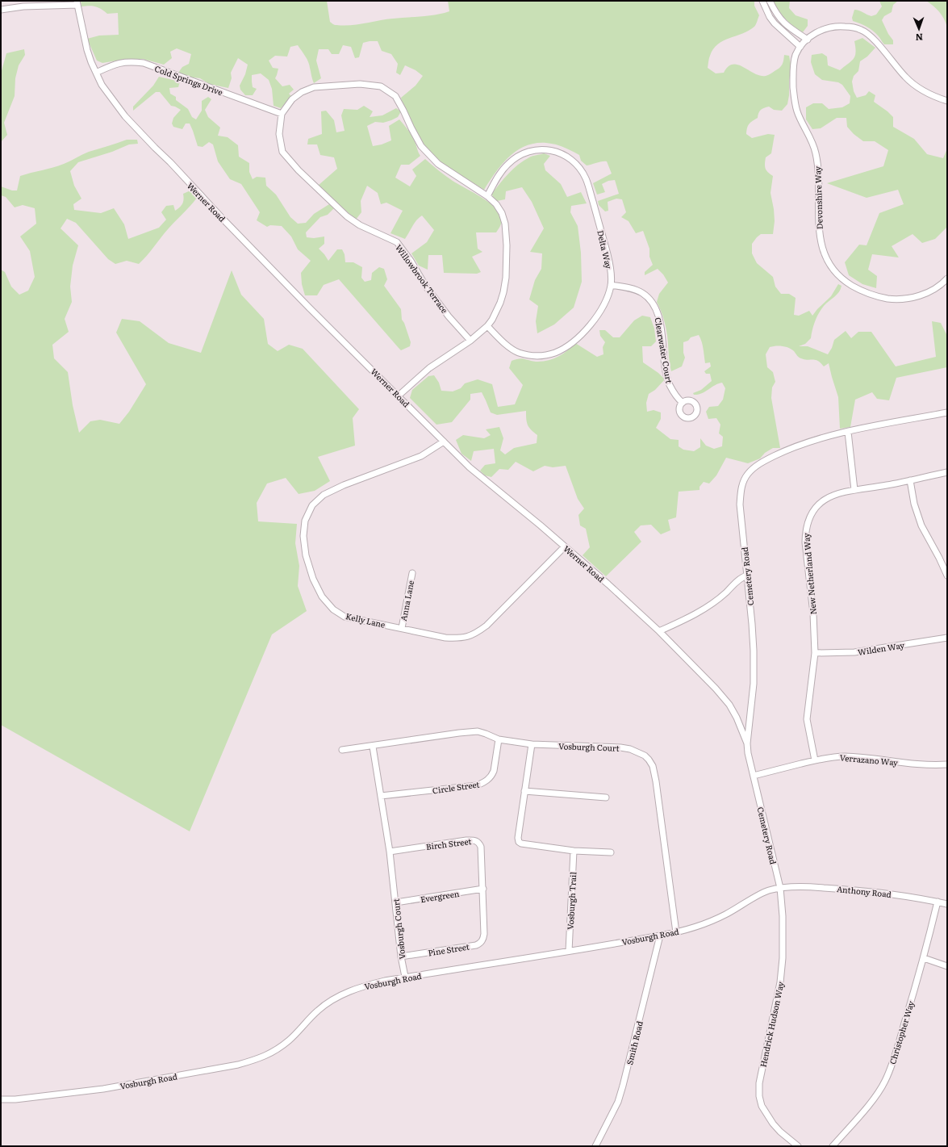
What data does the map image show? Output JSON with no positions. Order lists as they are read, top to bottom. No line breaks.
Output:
{"streets":{"street":["Cold Springs Drive","Devonshire Way","Werner Road","Delta Way","Willowbrook Terrace","Clearwater Court","New Netherland Way","Cemetery Road","Anna Lane","Kelly Lane","Wilden Way","Vosburgh Court","Verrazano Way","Circle Street","Birch Street","Anthony Road","Evergreen","Vosburgh Trail","Vosburgh Road","Pine Street","Hendrick Hudson Way","Christopher Way","Smith Road"]},"crossings":[["Cold Springs Drive","Werner Road"],["Cold Springs Drive","Willowbrook Terrace"],["Werner Road","Willowbrook Terrace"],["Werner Road","Cemetery Road"],["Werner Road","Kelly Lane"],["Delta Way","Willowbrook Terrace"],["Delta Way","Clearwater Court"],["New Netherland Way","Wilden Way"],["New Netherland Way","Verrazano Way"],["Cemetery Road","Verrazano Way"],["Cemetery Road","Anthony Road"],["Cemetery Road","Vosburgh Road"],["Cemetery Road","Hendrick Hudson Way"],["Anna Lane","Kelly Lane"],["Vosburgh Court","Circle Street"],["Vosburgh Court","Birch Street"],["Vosburgh Court","Evergreen"],["Vosburgh Court","Vosburgh Road"],["Vosburgh Court","Pine Street"],["Birch Street","Evergreen"],["Birch Street","Pine Street"],["Anthony Road","Vosburgh Road"],["Anthony Road","Hendrick Hudson Way"],["Anthony Road","Christopher Way"],["Evergreen","Pine Street"],["Vosburgh Trail","Vosburgh Road"],["Vosburgh Road","Hendrick Hudson Way"],["Vosburgh Road","Smith Road"]],"north":"bottom"}
